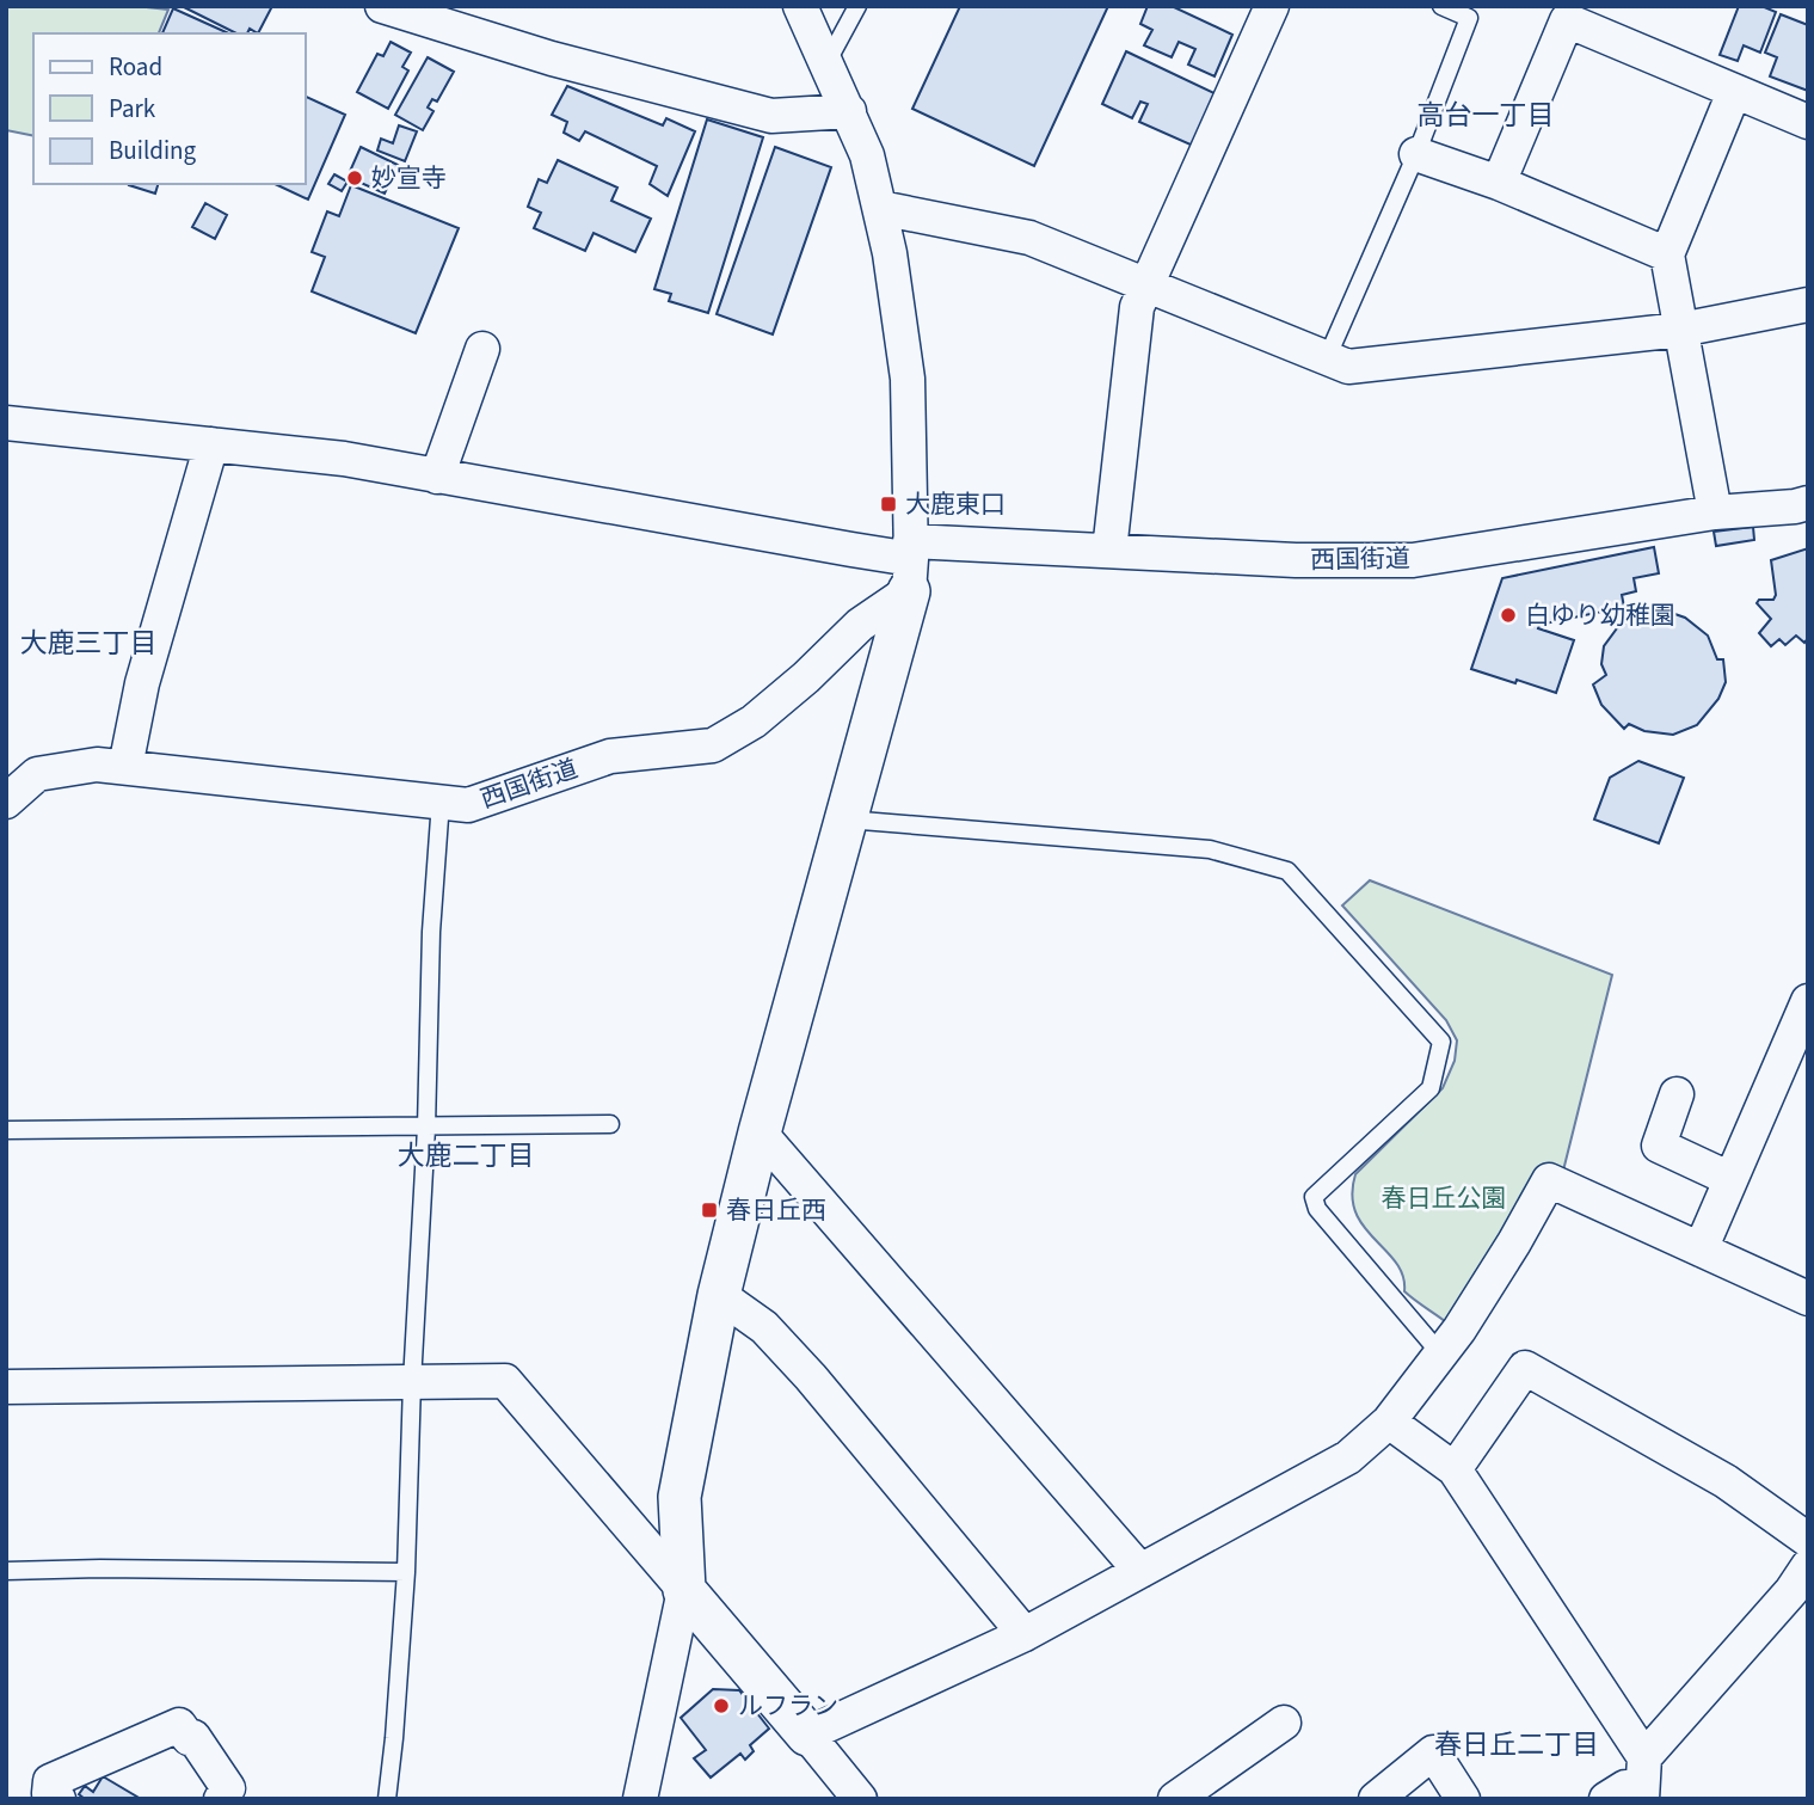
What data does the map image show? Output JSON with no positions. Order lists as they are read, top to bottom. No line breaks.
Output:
{"streets":{"street":["西国街道"]},"districts":["高台一丁目","大鹿三丁目","大鹿二丁目","春日丘二丁目"],"parks":["春日丘公園"],"places":{"other":["妙宣寺","白ゆり幼稚園","ルフラン"],"transit":["大鹿東口","春日丘西"]},"legend":["Road","Park","Building"]}
